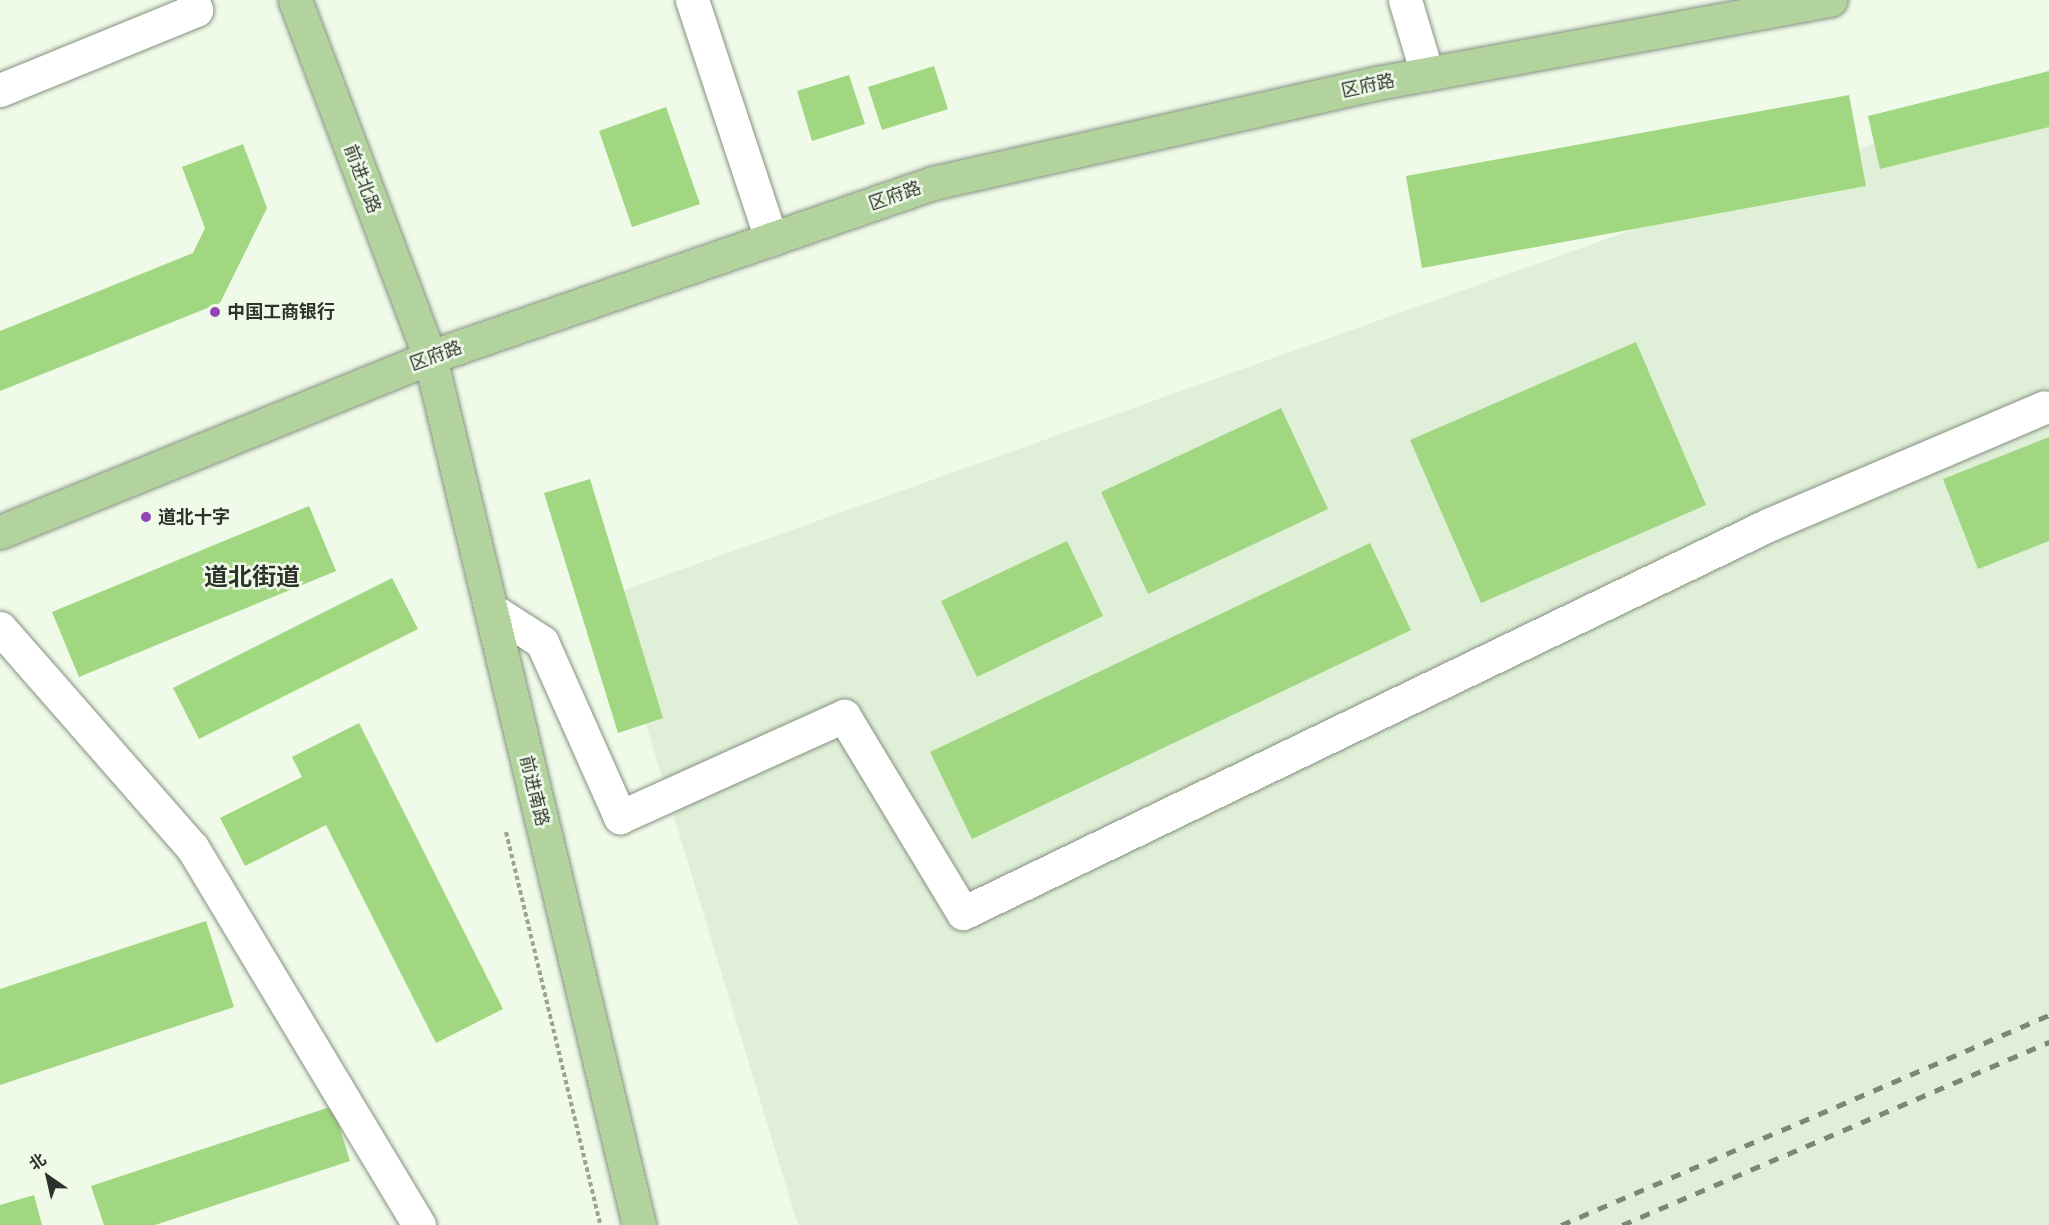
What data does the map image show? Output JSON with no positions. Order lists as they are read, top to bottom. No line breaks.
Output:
{"streets":{"main road":["区府路","前进北路","前进南路"]},"crossings":[["区府路","前进北路"],["区府路","前进南路"],["前进北路","前进南路"]],"districts":["道北街道"],"places":["中国工商银行","道北十字"],"north":"top left"}
